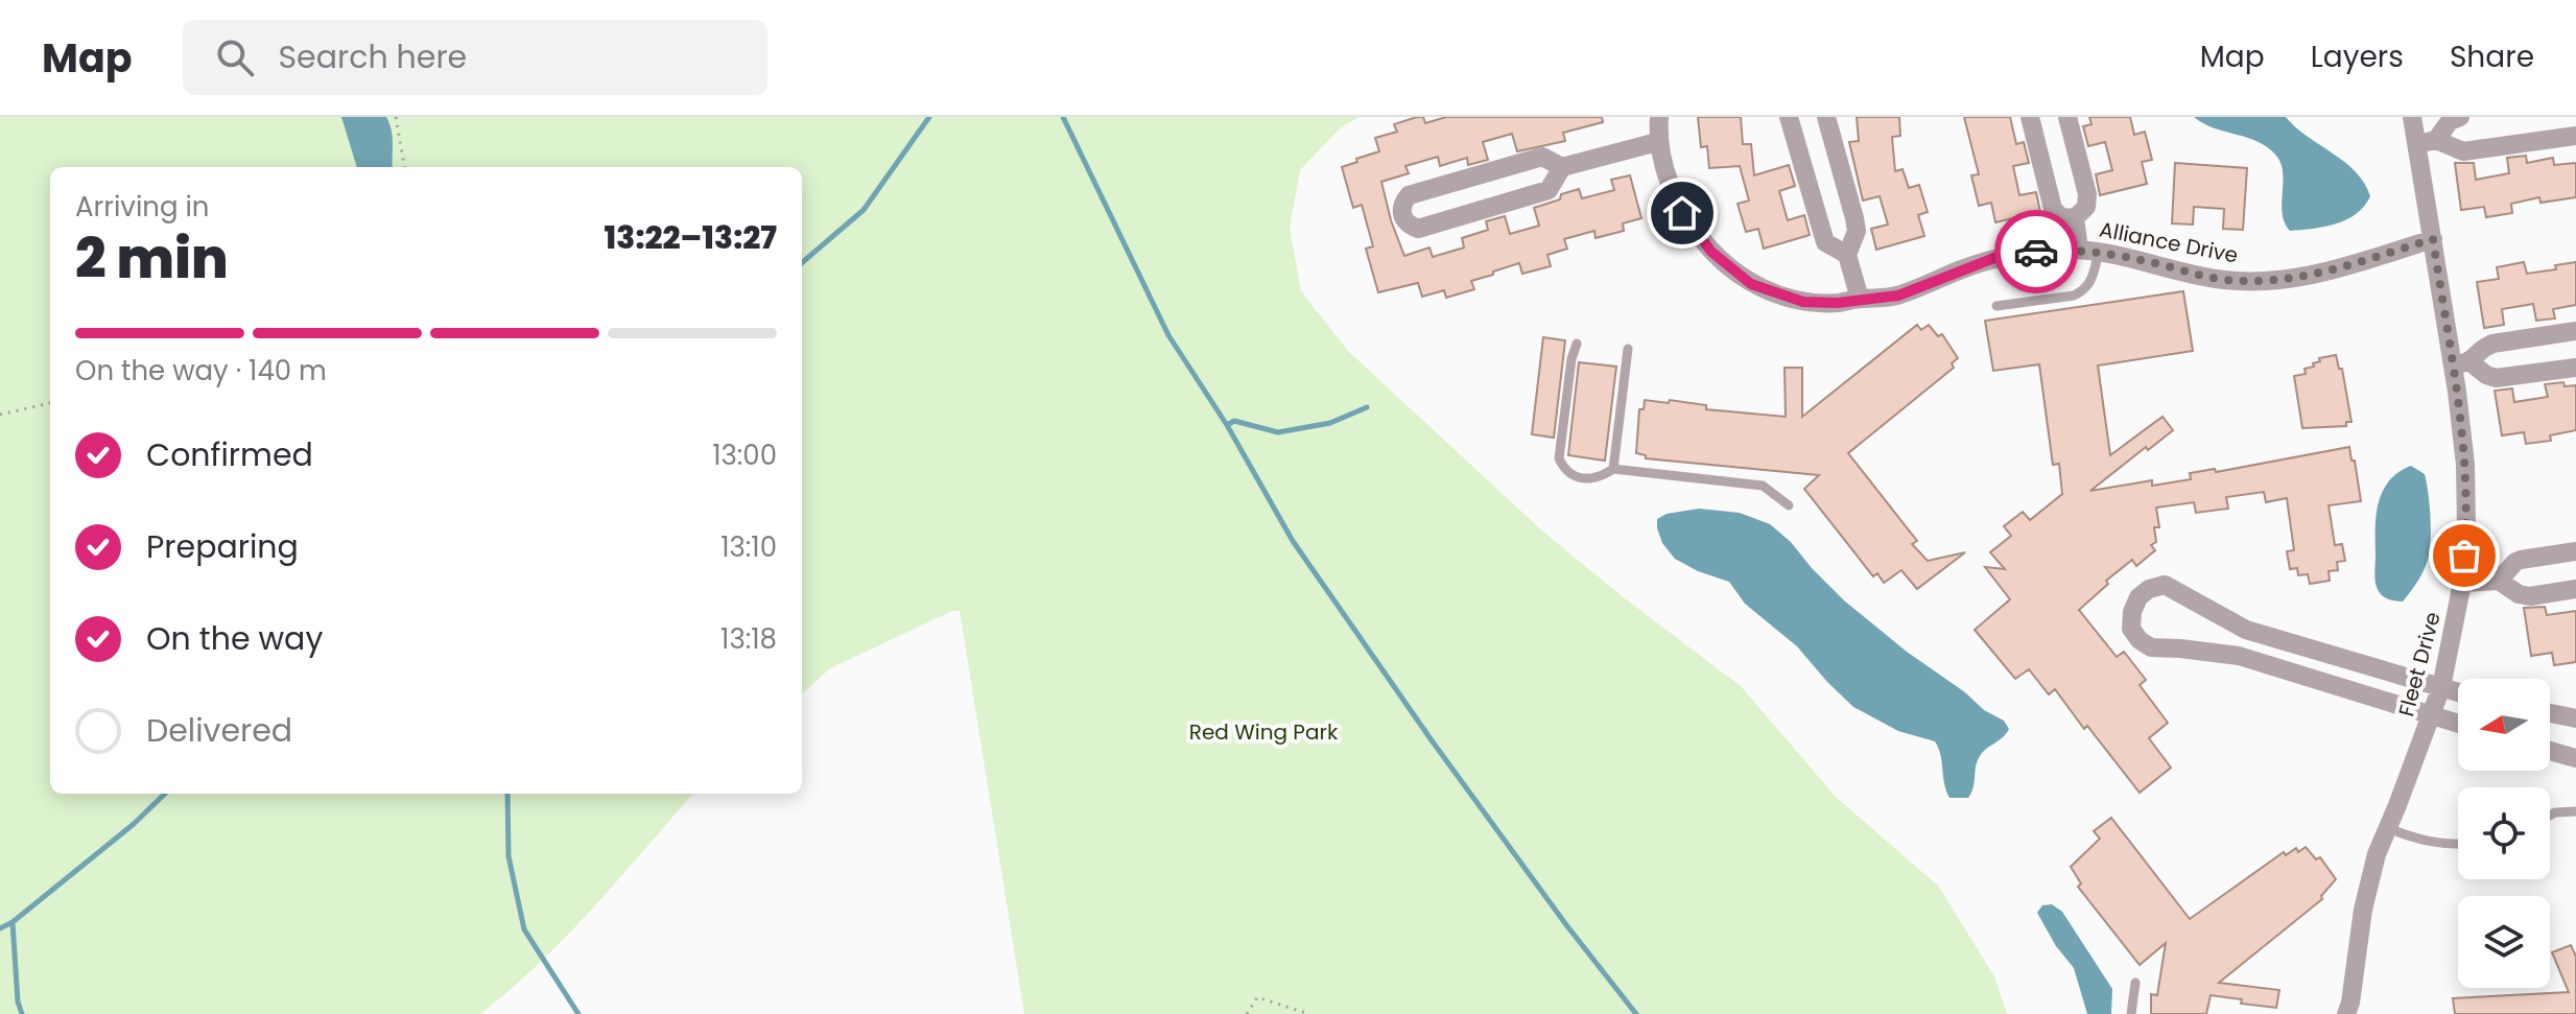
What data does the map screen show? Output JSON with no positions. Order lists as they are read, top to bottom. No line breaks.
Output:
{"streets":{"street":["Alliance Drive","Fleet Drive"]},"crossings":[["Alliance Drive","Fleet Drive"]],"parks":["Red Wing Park"],"north":"left","page":{"header":"Map","search":"Search here","nav":["Map","Layers","Share"],"heading":["2 min","Arriving in","13:22–13:27"],"bar":"On the way · 140 m","list":[["Confirmed","13:00"],["Preparing","13:10"],["On the way","13:18"],"Delivered"]}}
